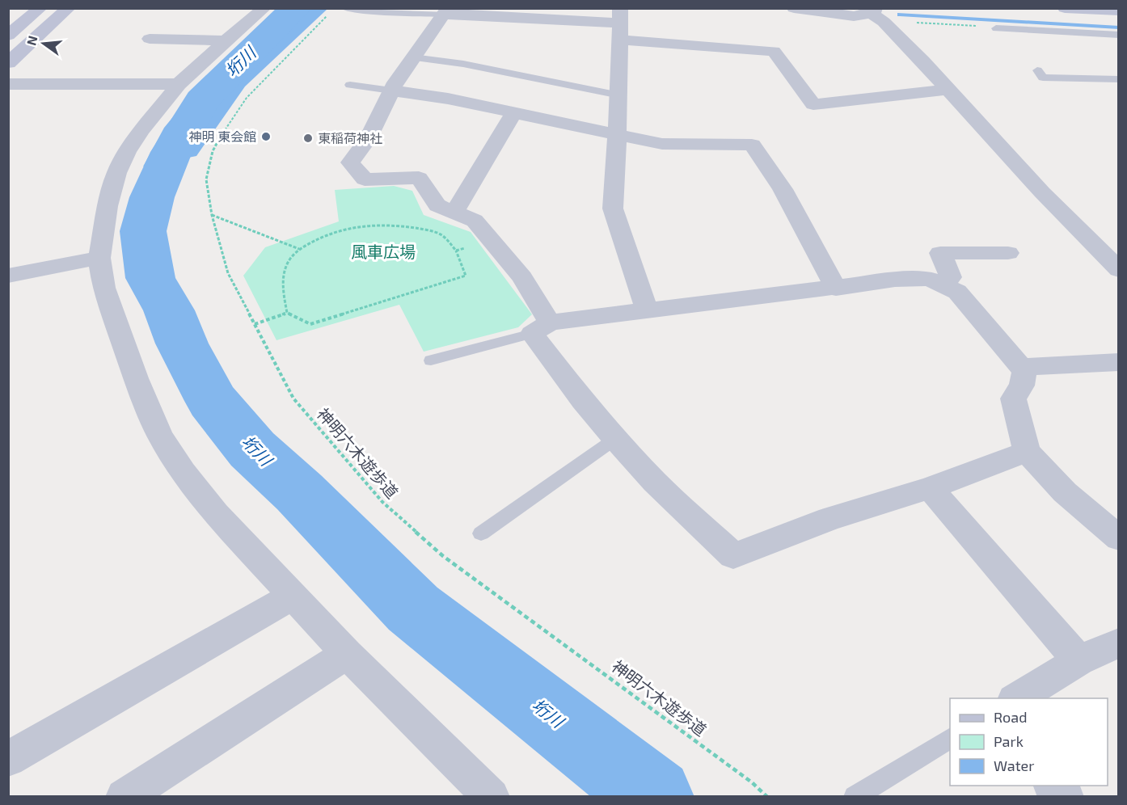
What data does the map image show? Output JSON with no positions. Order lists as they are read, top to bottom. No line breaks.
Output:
{"streets":{"path":["神明六木遊歩道"]},"water":["垳川"],"parks":["風車広場"],"places":["神明 東会館","東稲荷神社"],"legend":["Road","Park","Water"],"north":"left"}
